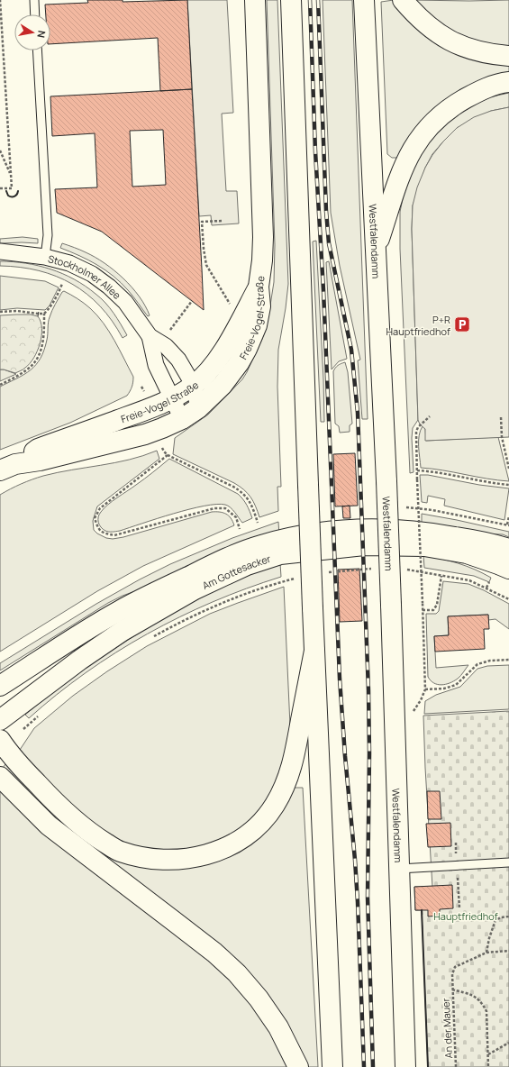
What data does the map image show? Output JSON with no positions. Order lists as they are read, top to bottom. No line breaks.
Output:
{"streets":{"main road":["Westfalendamm","Freie-Vogel-Straße","Freie-Vogel Straße","Am Gottesacker"],"street":["Stockholmer Allee"],"path":["An der Mauer"]},"crossings":[["Stockholmer Allee","Freie-Vogel-Straße"],["Stockholmer Allee","Freie-Vogel Straße"],["Freie-Vogel-Straße","Freie-Vogel Straße"]],"parks":["Hauptfriedhof"],"places":{"parking":["P+R Hauptfriedhof"]},"north":"right"}
